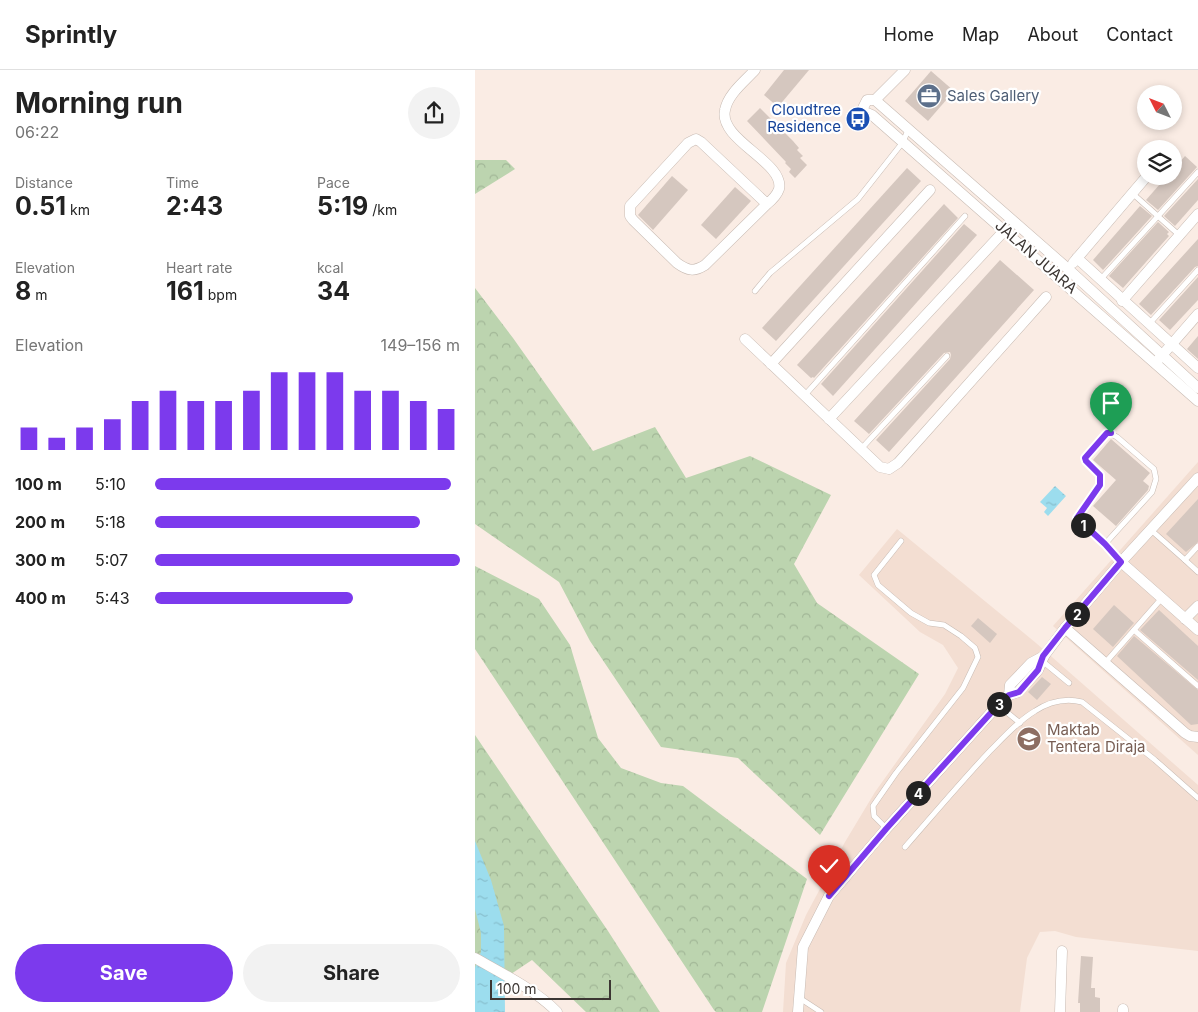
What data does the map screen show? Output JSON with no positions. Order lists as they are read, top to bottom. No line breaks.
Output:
{"streets":{"street":["JALAN JUARA"]},"places":{"office":["Sales Gallery"],"bus stop":["Cloudtree Residence"],"school or university":["Maktab Tentera Diraja"]},"scale_bar":"100 m","north":"top left","page":{"header":"Sprintly","nav":["Home","Map","About","Contact"],"heading":["Morning run","06:22"],"stats":[["Distance","0.51 km"],["Time","2:43"],["Pace","5:19 /km"],["Elevation","8 m"],["Heart rate","161 bpm"],["kcal","34"]],"chart":["Elevation","149–156 m"],"list":[{"name":"100 m","note":"5:10"},{"name":"200 m","note":"5:18"},{"name":"300 m","note":"5:07"},{"name":"400 m","note":"5:43"}],"pins":["1","2","3","4"],"buttons":["Save","Share"],"scale":"100 m"}}
